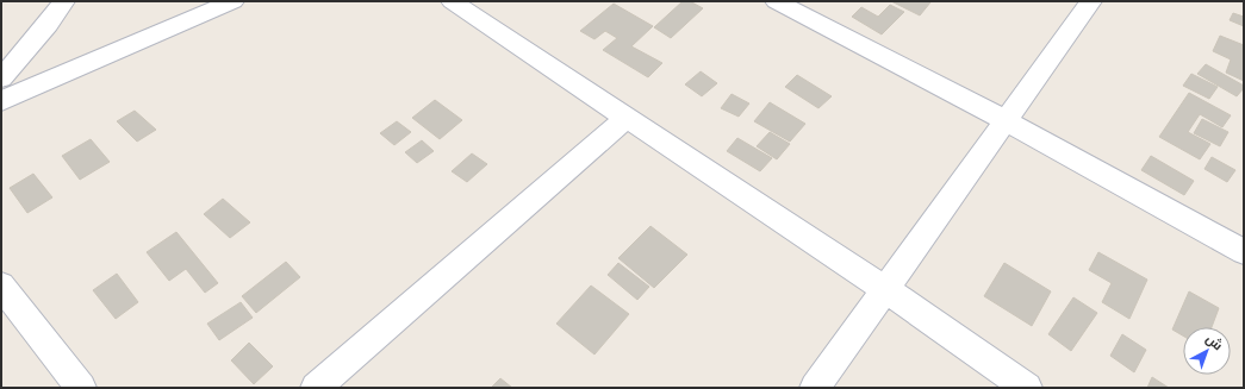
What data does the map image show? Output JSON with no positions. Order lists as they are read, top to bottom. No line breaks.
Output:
{"north":"top right"}
